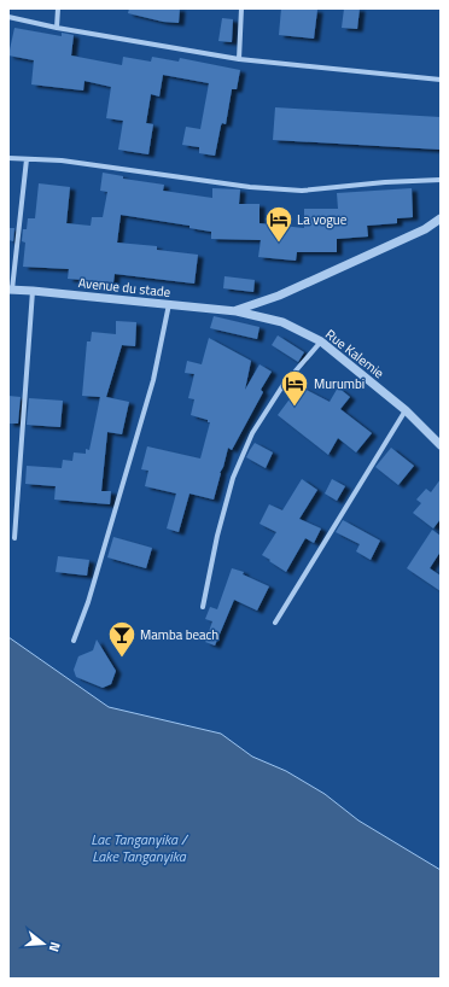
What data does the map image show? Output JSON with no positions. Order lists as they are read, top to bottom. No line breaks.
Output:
{"streets":{"street":["Avenue du stade","Rue Kalemie"]},"crossings":[["Avenue du stade","Rue Kalemie"]],"water":["Lac Tanganyika / Lake Tanganyika"],"places":{"hotel":["La vogue","Murumbi"],"bar":["Mamba beach"]},"north":"right"}
